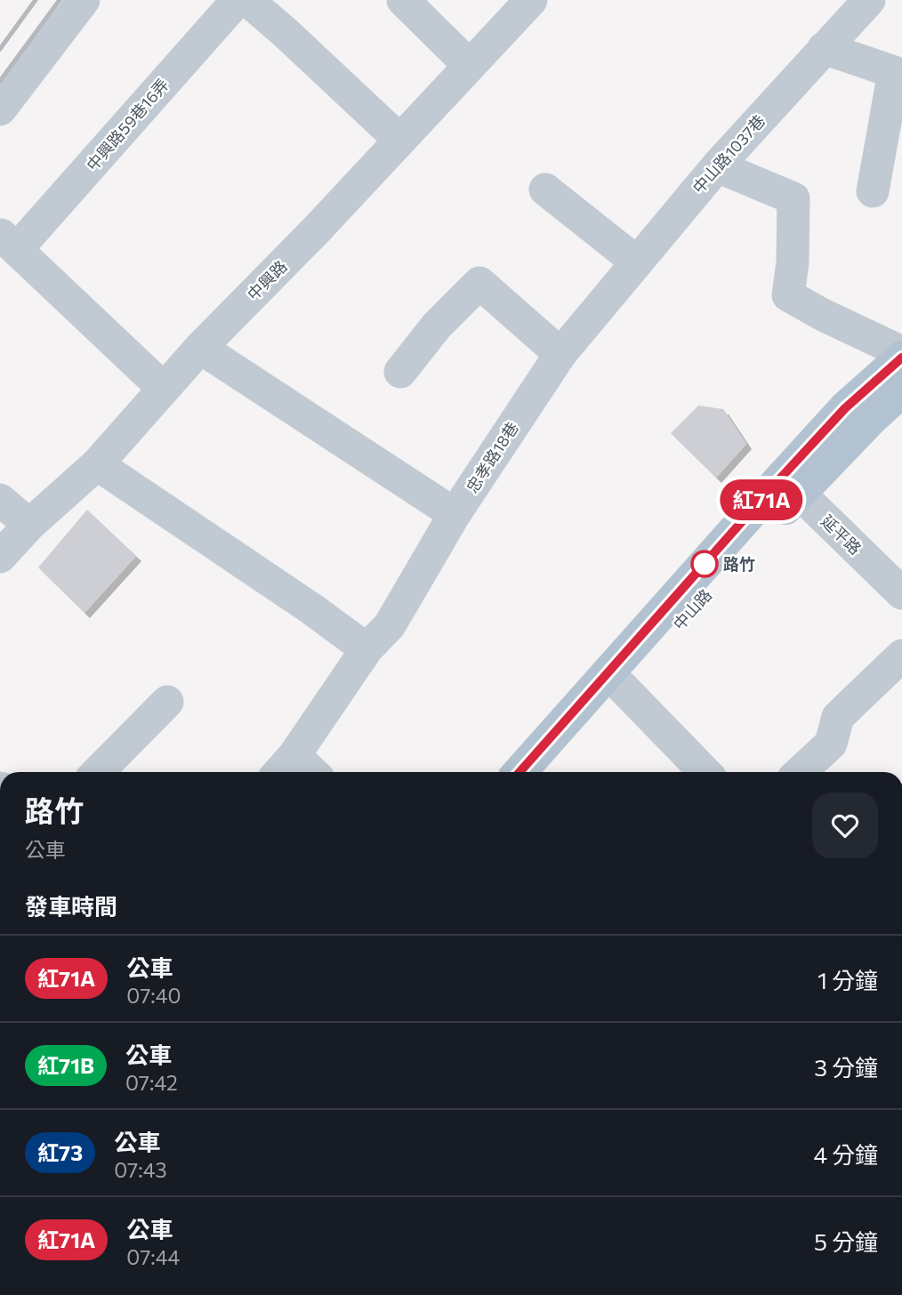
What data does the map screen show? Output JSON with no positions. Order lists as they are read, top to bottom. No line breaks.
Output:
{"streets":{"main road":["中山路"],"street":["中興路59巷16弄","中山路1037巷","中興路","忠孝路18巷","延平路"]},"crossings":[["中山路1037巷","忠孝路18巷"],["延平路","中山路"]],"places":["路竹"],"lines":["bus line 紅71A"],"page":{"on_map":"紅71A","heading":[["路竹","公車"],"發車時間"],"list":[{"mark":"紅71A","name":"公車","note":"07:40","value":"1 分鐘"},{"mark":"紅71B","name":"公車","note":"07:42","value":"3 分鐘"},{"mark":"紅73","name":"公車","note":"07:43","value":"4 分鐘"},{"mark":"紅71A","name":"公車","note":"07:44","value":"5 分鐘"}]}}
